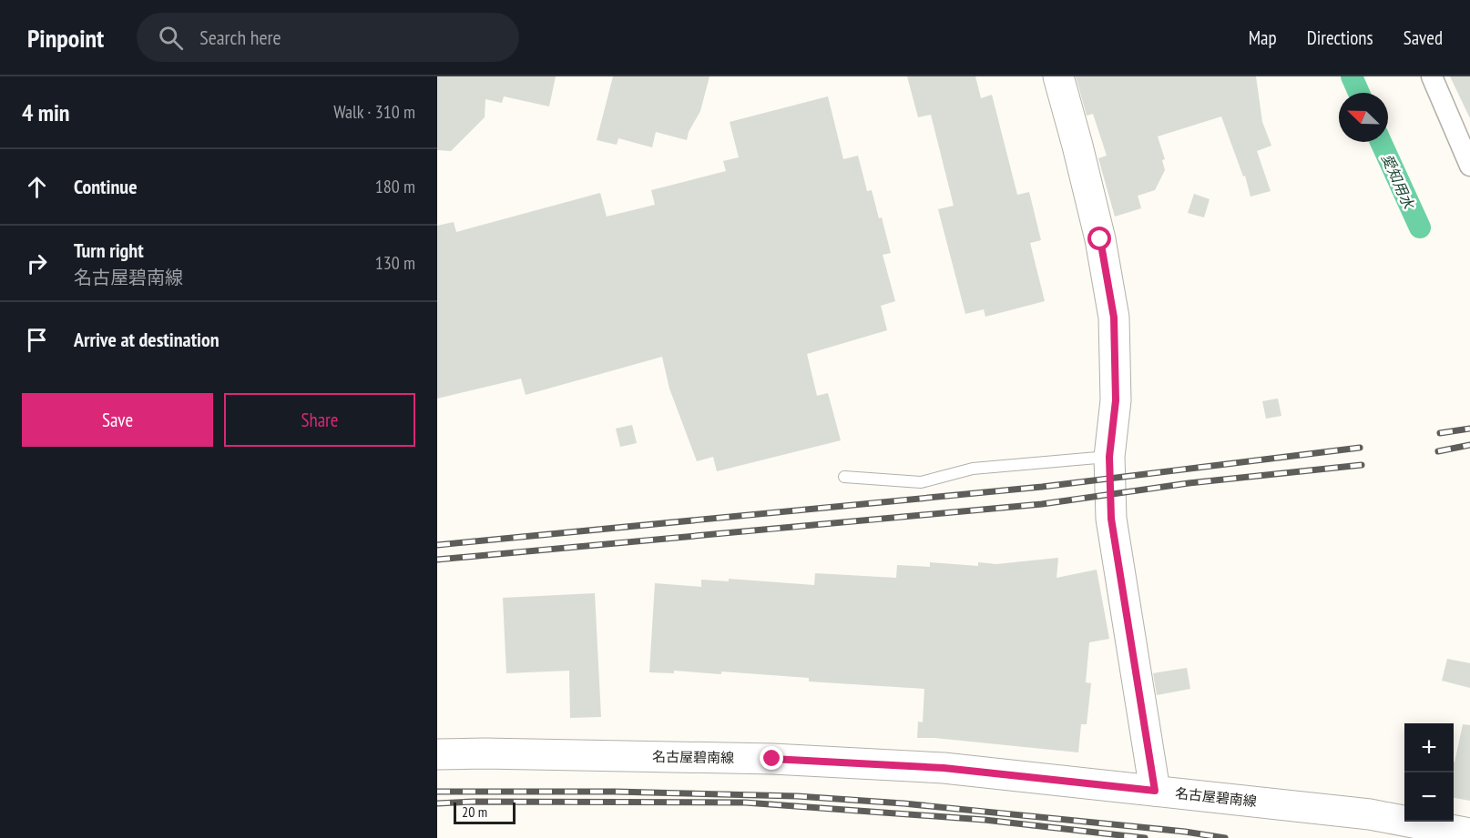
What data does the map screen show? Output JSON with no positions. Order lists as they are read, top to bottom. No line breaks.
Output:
{"streets":{"main road":["名古屋碧南線"]},"water":["愛知用水"],"scale_bar":"20 m","north":"top left","page":{"header":"Pinpoint","search":"Search here","nav":["Map","Directions","Saved"],"heading":["4 min","Walk · 310 m"],"list":[["Continue","180 m"],["Turn right","名古屋碧南線","130 m"],"Arrive at destination"],"buttons":["Save","Share"],"map_buttons":["+","−"],"scale":"20 m"}}
